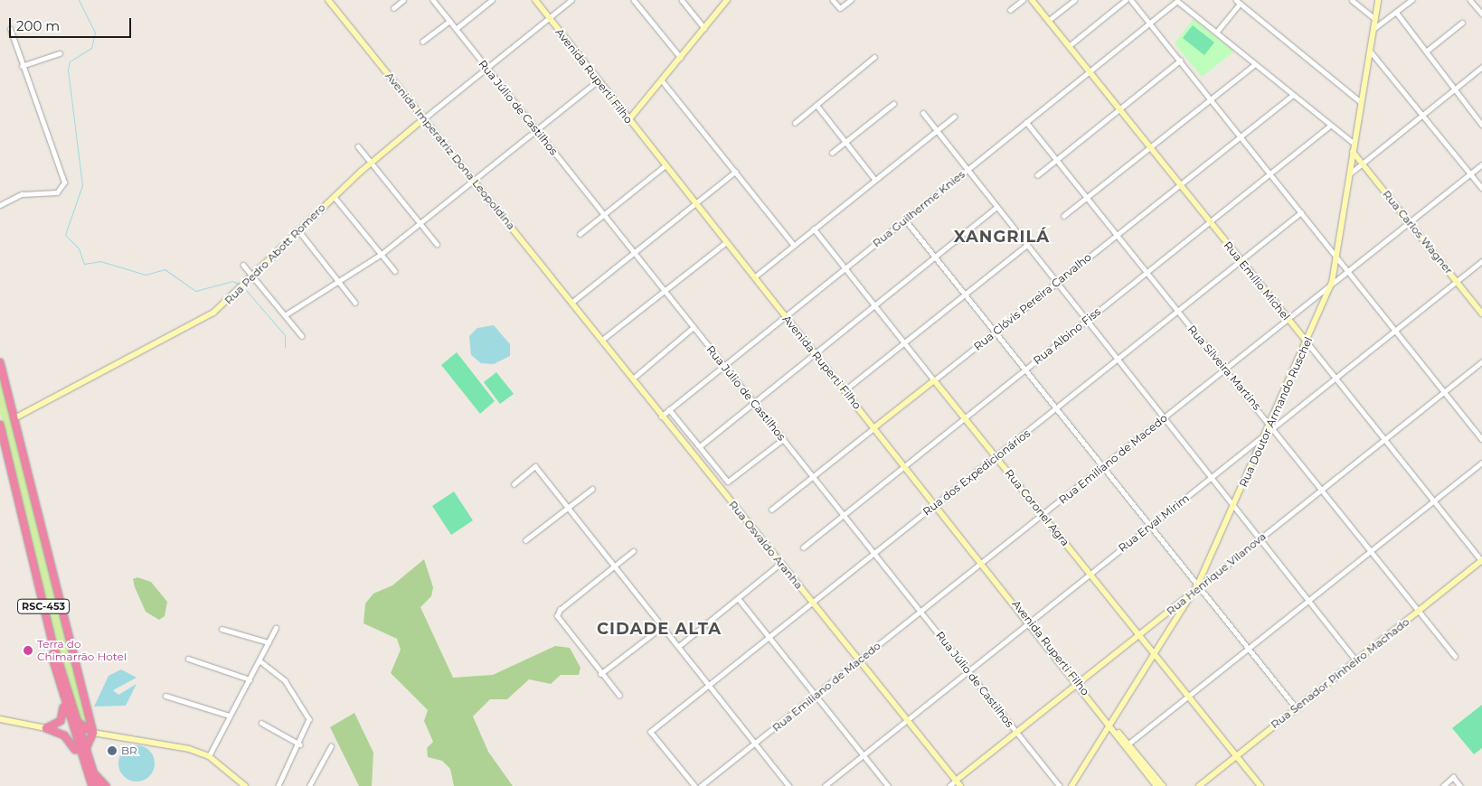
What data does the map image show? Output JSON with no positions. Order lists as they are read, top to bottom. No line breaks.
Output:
{"streets":{"highway":["RSC-453"],"main road":["Avenida Ruperti Filho","Avenida Imperatriz Dona Leopoldina","Rua Carlos Wagner","Rua Pedro Abott Romero","Rua Emílio Michel","Rua Clóvis Pereira Carvalho","Rua Doutor Armando Ruschel","Rua Coronel Agra","Rua Osvaldo Aranha","Rua Henrique Vilanova","Rua Senador Pinheiro Machado"],"street":["Rua Júlio de Castilhos","Rua Guilherme Knies","Rua Albino Fiss","Rua Silveira Martins","Rua Emiliano de Macedo","Rua dos Expedicionários","Rua Erval Mirim"]},"crossings":[["Avenida Ruperti Filho","Rua Guilherme Knies"],["Avenida Ruperti Filho","Rua Clóvis Pereira Carvalho"],["Avenida Ruperti Filho","Rua Albino Fiss"],["Avenida Ruperti Filho","Rua Doutor Armando Ruschel"],["Avenida Ruperti Filho","Rua Emiliano de Macedo"],["Avenida Ruperti Filho","Rua dos Expedicionários"],["Avenida Ruperti Filho","Rua Erval Mirim"],["Avenida Ruperti Filho","Rua Henrique Vilanova"],["Rua Júlio de Castilhos","Rua Guilherme Knies"],["Rua Júlio de Castilhos","Rua Clóvis Pereira Carvalho"],["Rua Júlio de Castilhos","Rua Albino Fiss"],["Rua Júlio de Castilhos","Rua Emiliano de Macedo"],["Rua Júlio de Castilhos","Rua dos Expedicionários"],["Rua Júlio de Castilhos","Rua Erval Mirim"],["Rua Júlio de Castilhos","Rua Henrique Vilanova"],["Avenida Imperatriz Dona Leopoldina","Rua Pedro Abott Romero"],["Avenida Imperatriz Dona Leopoldina","Rua Osvaldo Aranha"],["Rua Guilherme Knies","Rua Emílio Michel"],["Rua Guilherme Knies","Rua Silveira Martins"],["Rua Guilherme Knies","Rua Coronel Agra"],["Rua Guilherme Knies","Rua Osvaldo Aranha"],["Rua Carlos Wagner","Rua Doutor Armando Ruschel"],["Rua Carlos Wagner","Rua Emiliano de Macedo"],["Rua Carlos Wagner","Rua Erval Mirim"],["Rua Emílio Michel","Rua Clóvis Pereira Carvalho"],["Rua Emílio Michel","Rua Albino Fiss"],["Rua Emílio Michel","Rua Doutor Armando Ruschel"],["Rua Emílio Michel","Rua Emiliano de Macedo"],["Rua Emílio Michel","Rua dos Expedicionários"],["Rua Emílio Michel","Rua Erval Mirim"],["Rua Emílio Michel","Rua Henrique Vilanova"],["Rua Emílio Michel","Rua Senador Pinheiro Machado"],["Rua Clóvis Pereira Carvalho","Rua Silveira Martins"],["Rua Clóvis Pereira Carvalho","Rua Coronel Agra"],["Rua Albino Fiss","Rua Silveira Martins"],["Rua Albino Fiss","Rua Coronel Agra"],["Rua Silveira Martins","Rua Doutor Armando Ruschel"],["Rua Silveira Martins","Rua Emiliano de Macedo"],["Rua Silveira Martins","Rua dos Expedicionários"],["Rua Silveira Martins","Rua Erval Mirim"],["Rua Silveira Martins","Rua Henrique Vilanova"],["Rua Silveira Martins","Rua Senador Pinheiro Machado"],["Rua Doutor Armando Ruschel","Rua Emiliano de Macedo"],["Rua Doutor Armando Ruschel","Rua Coronel Agra"],["Rua Doutor Armando Ruschel","Rua Erval Mirim"],["Rua Doutor Armando Ruschel","Rua Henrique Vilanova"],["Rua Emiliano de Macedo","Rua Coronel Agra"],["Rua Emiliano de Macedo","Rua Osvaldo Aranha"],["Rua dos Expedicionários","Rua Coronel Agra"],["Rua dos Expedicionários","Rua Osvaldo Aranha"],["Rua Coronel Agra","Rua Erval Mirim"],["Rua Coronel Agra","Rua Henrique Vilanova"],["Rua Coronel Agra","Rua Senador Pinheiro Machado"],["Rua Erval Mirim","Rua Osvaldo Aranha"],["Rua Osvaldo Aranha","Rua Henrique Vilanova"]],"districts":["XANGRILÁ","CIDADE ALTA"],"places":["Terra do Chimarrão Hotel","BR"],"scale_bar":"200 m"}
